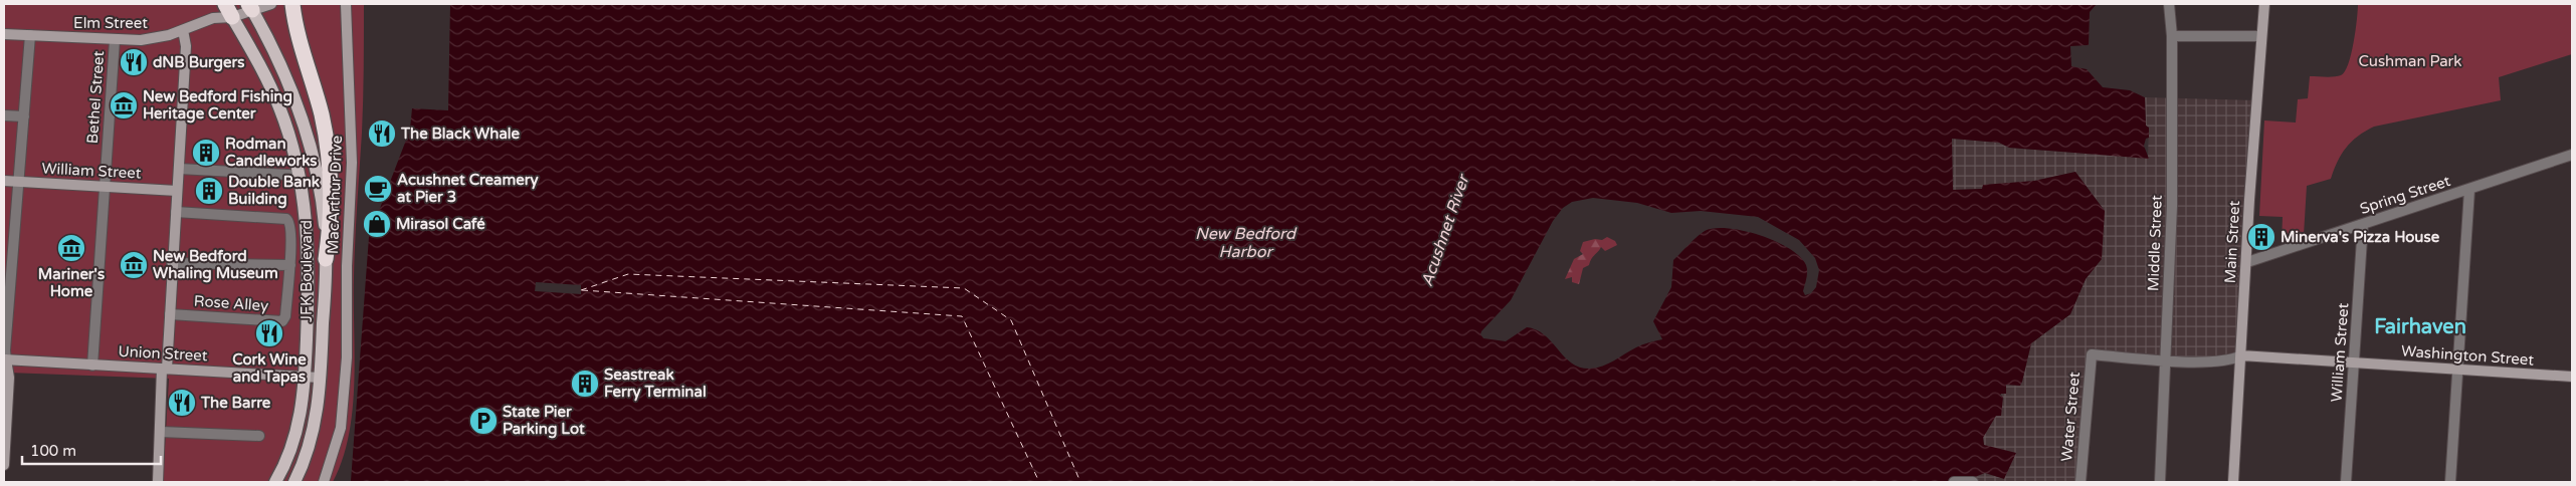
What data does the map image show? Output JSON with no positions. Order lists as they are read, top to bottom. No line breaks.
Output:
{"streets":{"main road":["Elm Street","William Street","MacArthur Drive","Main Street","JFK Boulevard","Union Street","Washington Street"],"street":["Bethel Street","Spring Street","Middle Street","Rose Alley","Water Street"]},"crossings":[["Elm Street","Bethel Street"],["Elm Street","JFK Boulevard"],["Bethel Street","William Street"],["Bethel Street","Union Street"],["William Street","Spring Street"],["William Street","Washington Street"],["Spring Street","Main Street"],["Main Street","Washington Street"],["Middle Street","Washington Street"],["JFK Boulevard","Union Street"],["Washington Street","Water Street"]],"districts":["Fairhaven"],"water":["Acushnet River","New Bedford Harbor"],"parks":["Cushman Park"],"places":{"restaurant":["dNB Burgers","The Black Whale","Cork Wine and Tapas","The Barre"],"museum":["New Bedford Fishing Heritage Center","Mariner's Home","New Bedford Whaling Museum"],"building":["Rodman Candleworks","Double Bank Building","Minerva's Pizza House","Seastreak Ferry Terminal"],"cafe":["Acushnet Creamery at Pier 3"],"shop":["Mirasol Café"],"parking":["State Pier Parking Lot"]},"scale_bar":"100 m"}
